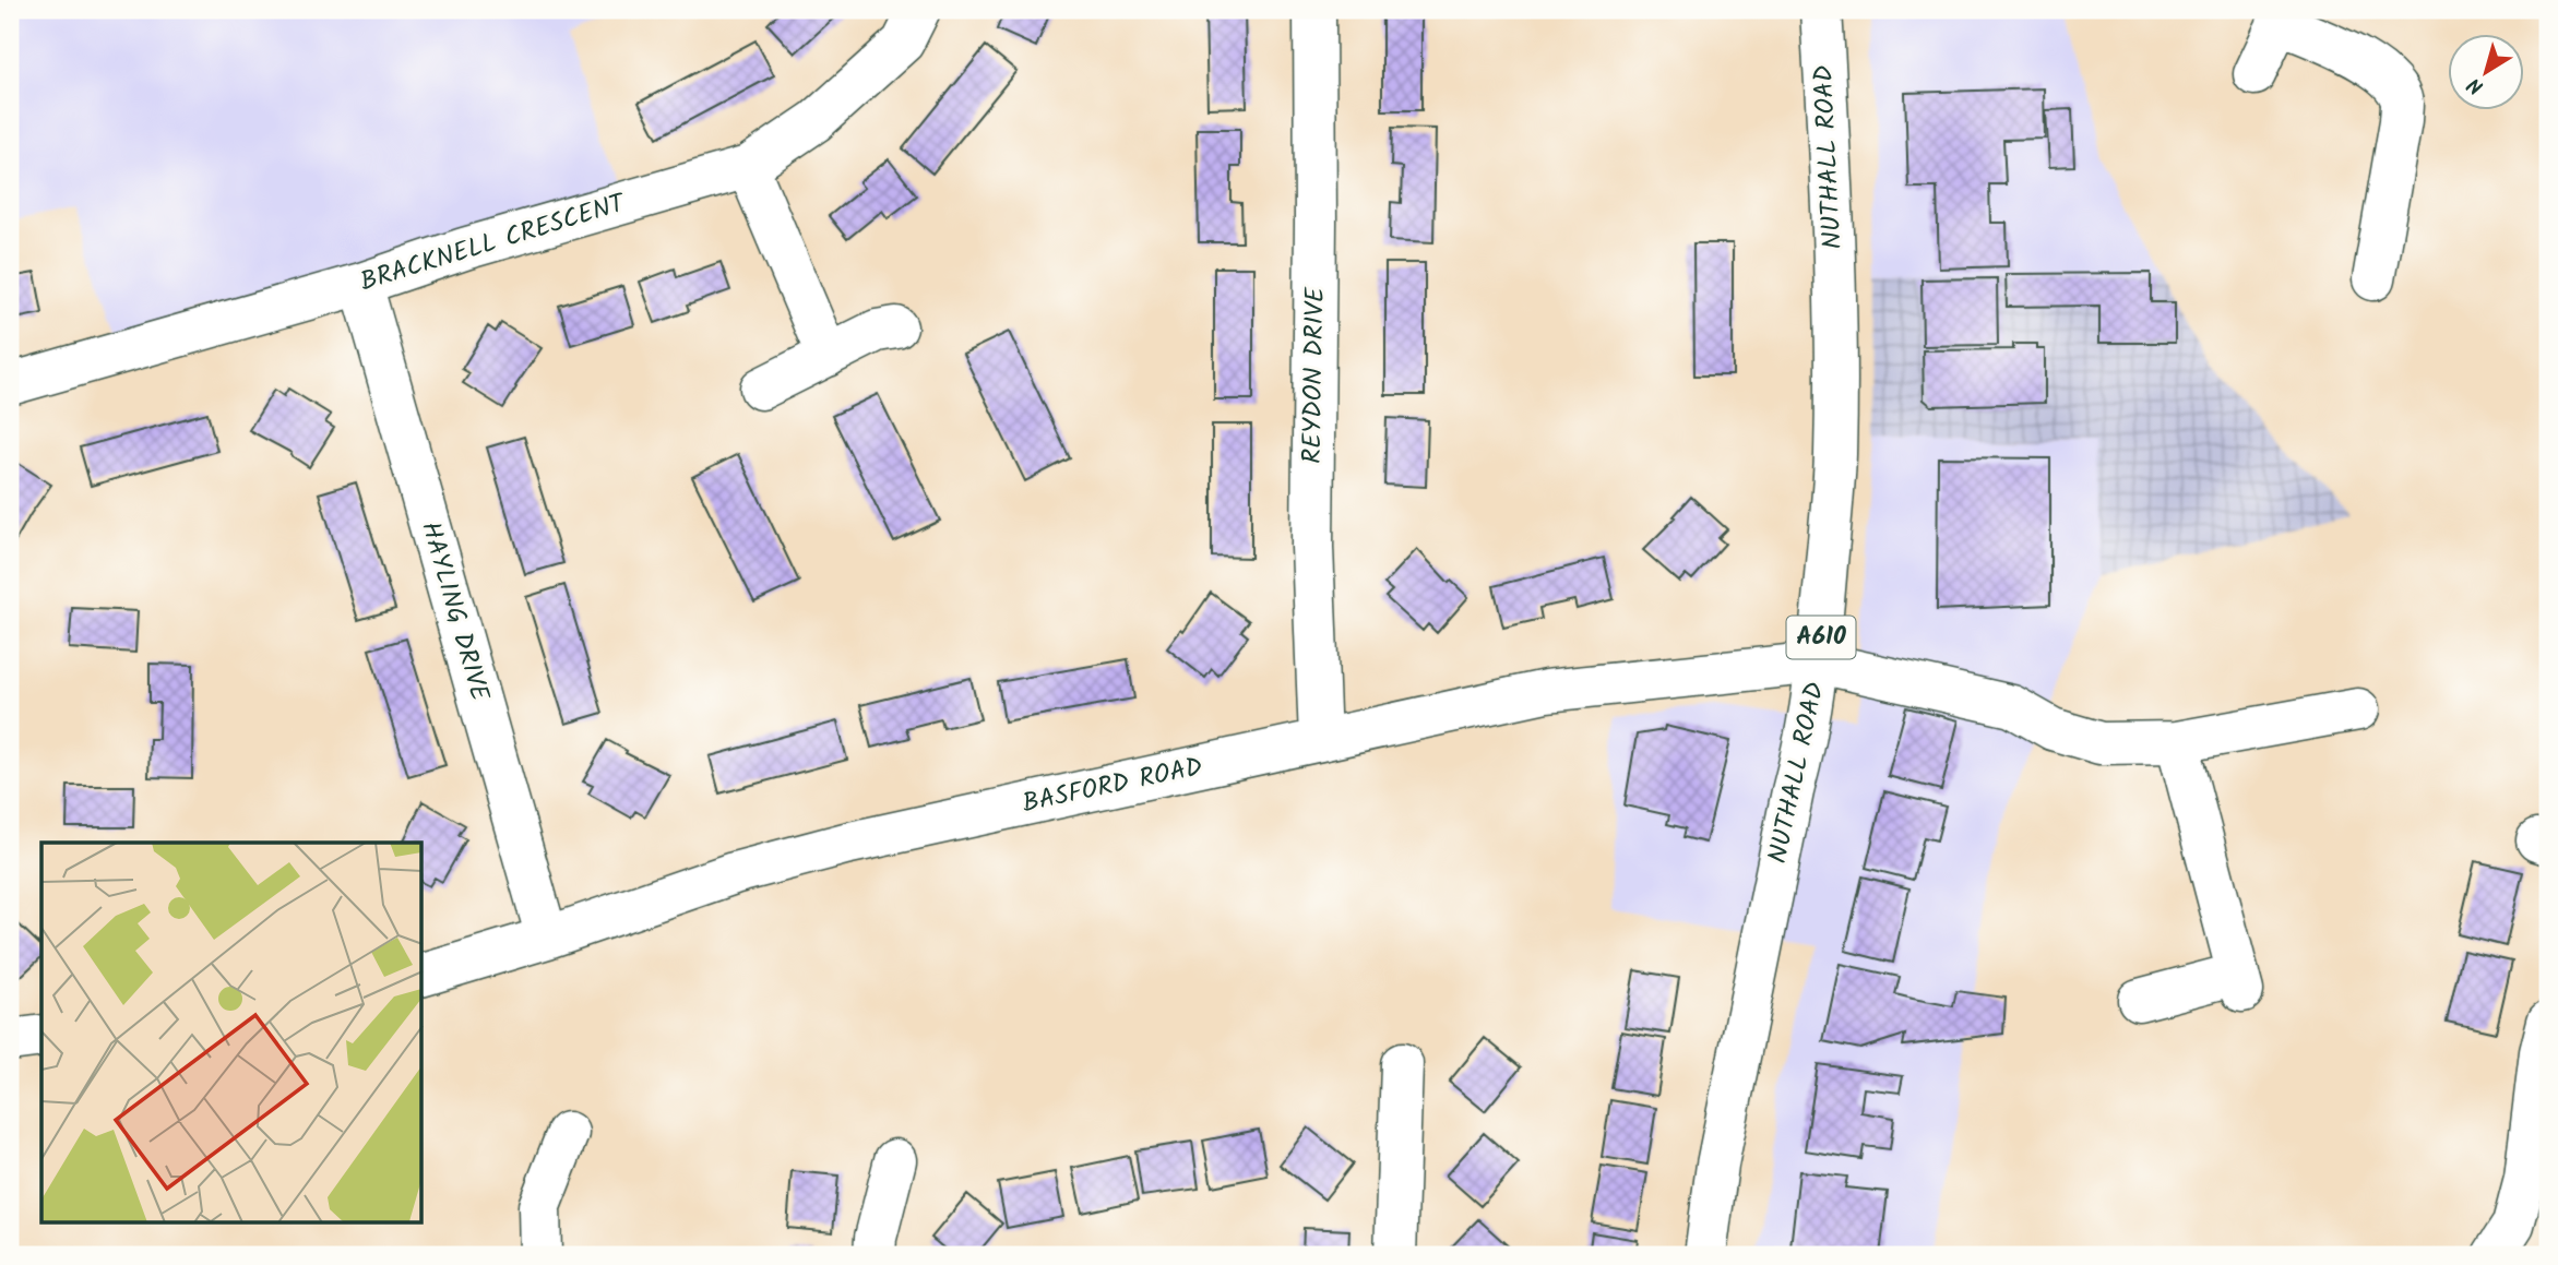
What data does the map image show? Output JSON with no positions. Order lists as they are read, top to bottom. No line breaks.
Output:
{"streets":{"main road":["NUTHALL ROAD","BRACKNELL CRESCENT","REYDON DRIVE","HAYLING DRIVE","A610","BASFORD ROAD"]},"crossings":[["NUTHALL ROAD","BASFORD ROAD"],["BRACKNELL CRESCENT","HAYLING DRIVE"],["REYDON DRIVE","BASFORD ROAD"],["HAYLING DRIVE","BASFORD ROAD"]],"north":"bottom left"}
